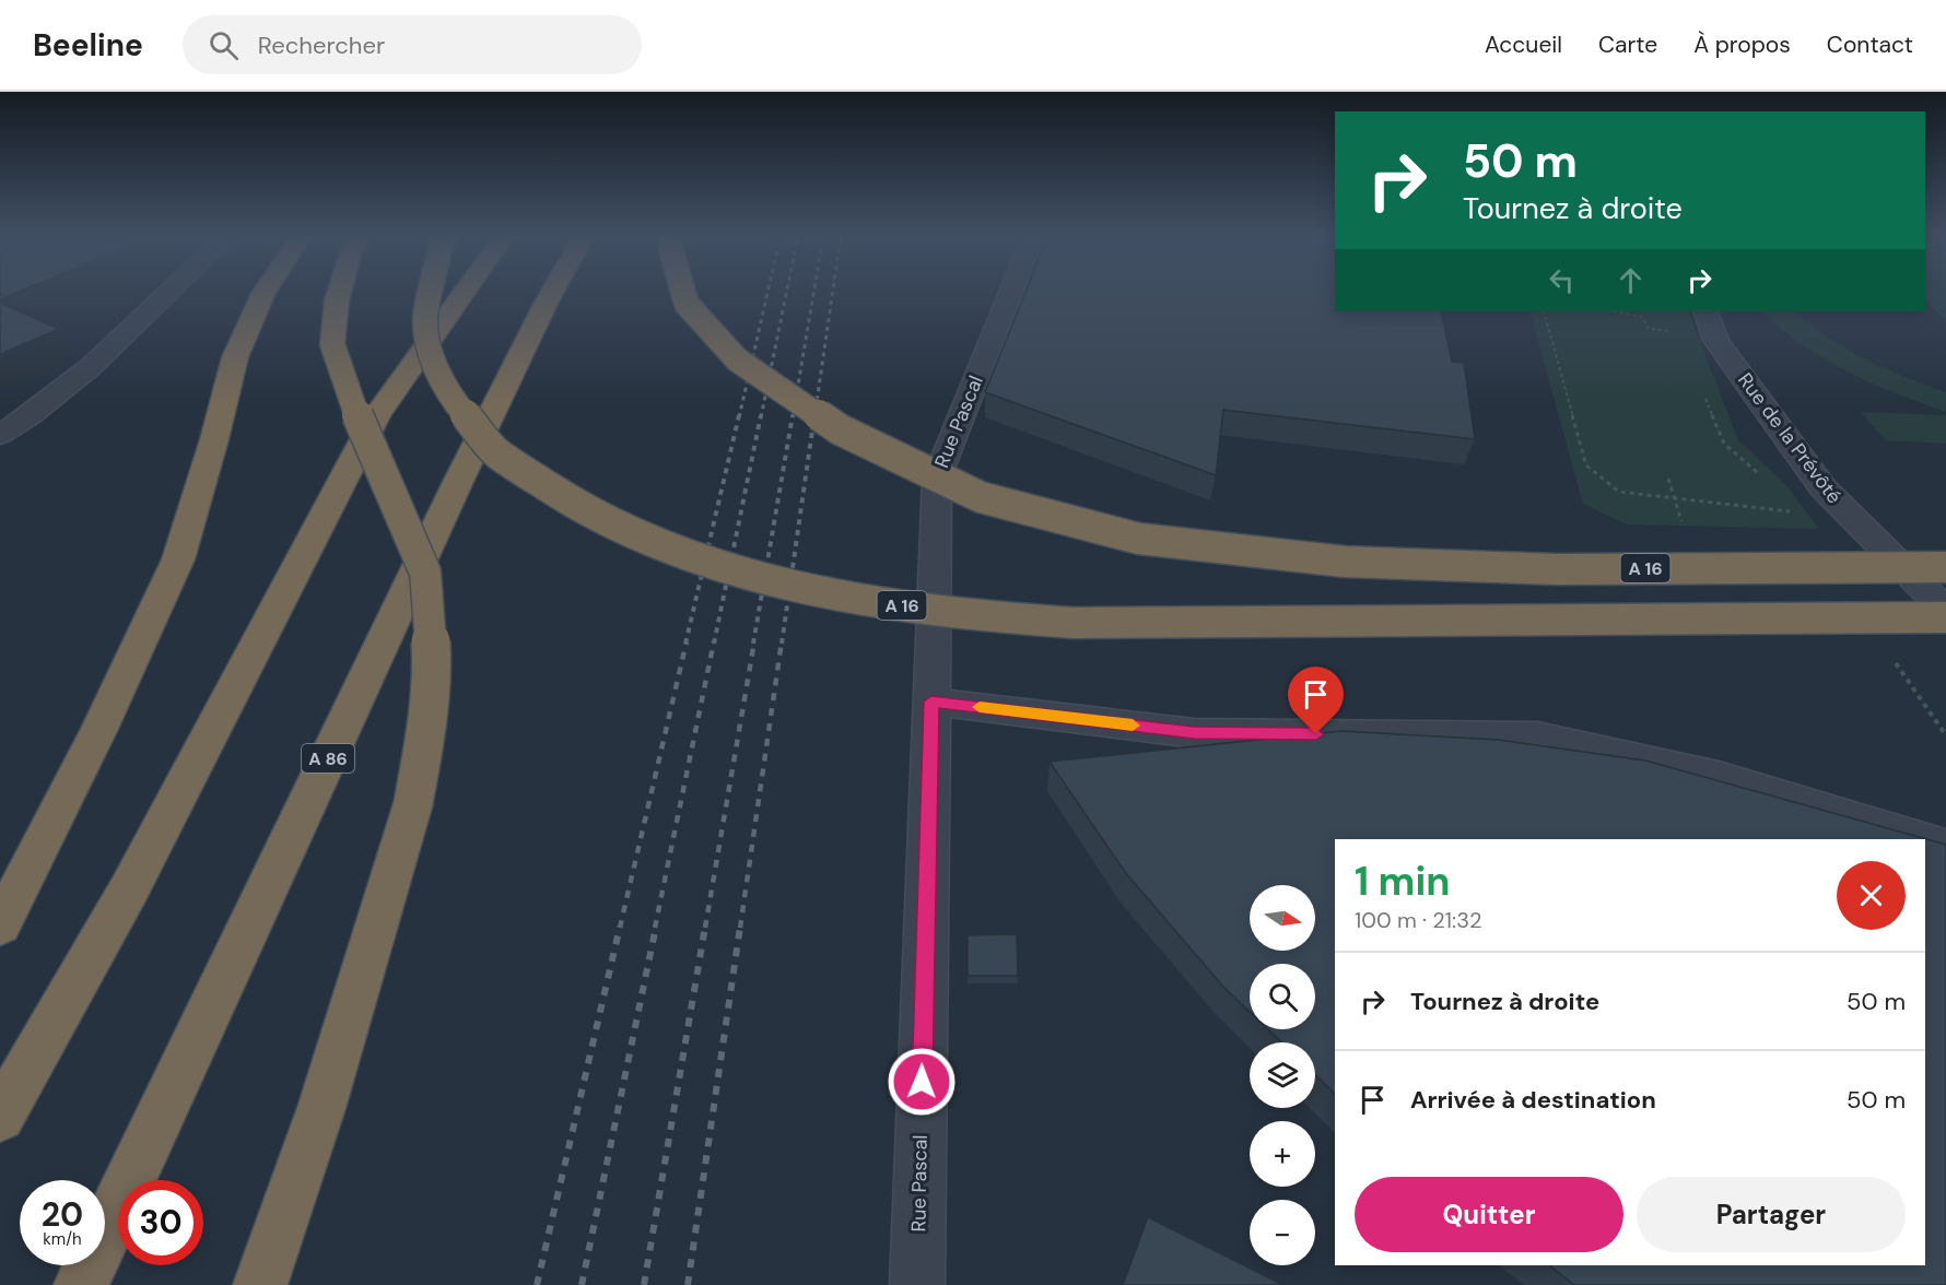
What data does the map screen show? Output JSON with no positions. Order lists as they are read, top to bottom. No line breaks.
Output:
{"streets":{"highway":["A 16","A 86"],"street":["Rue Pascal","Rue de la Prévôté"]},"north":"right","page":{"header":"Beeline","search":"Rechercher","nav":["Accueil","Carte","À propos","Contact"],"turn":["50 m","Tournez à droite"],"heading":["1 min","100 m · 21:32"],"map_buttons":["+","−"],"list":[{"name":"Tournez à droite","value":"50 m"},{"name":"Arrivée à destination","value":"50 m"}],"buttons":["Quitter","Partager"],"speed":"20 km/h","limit":"30"}}
